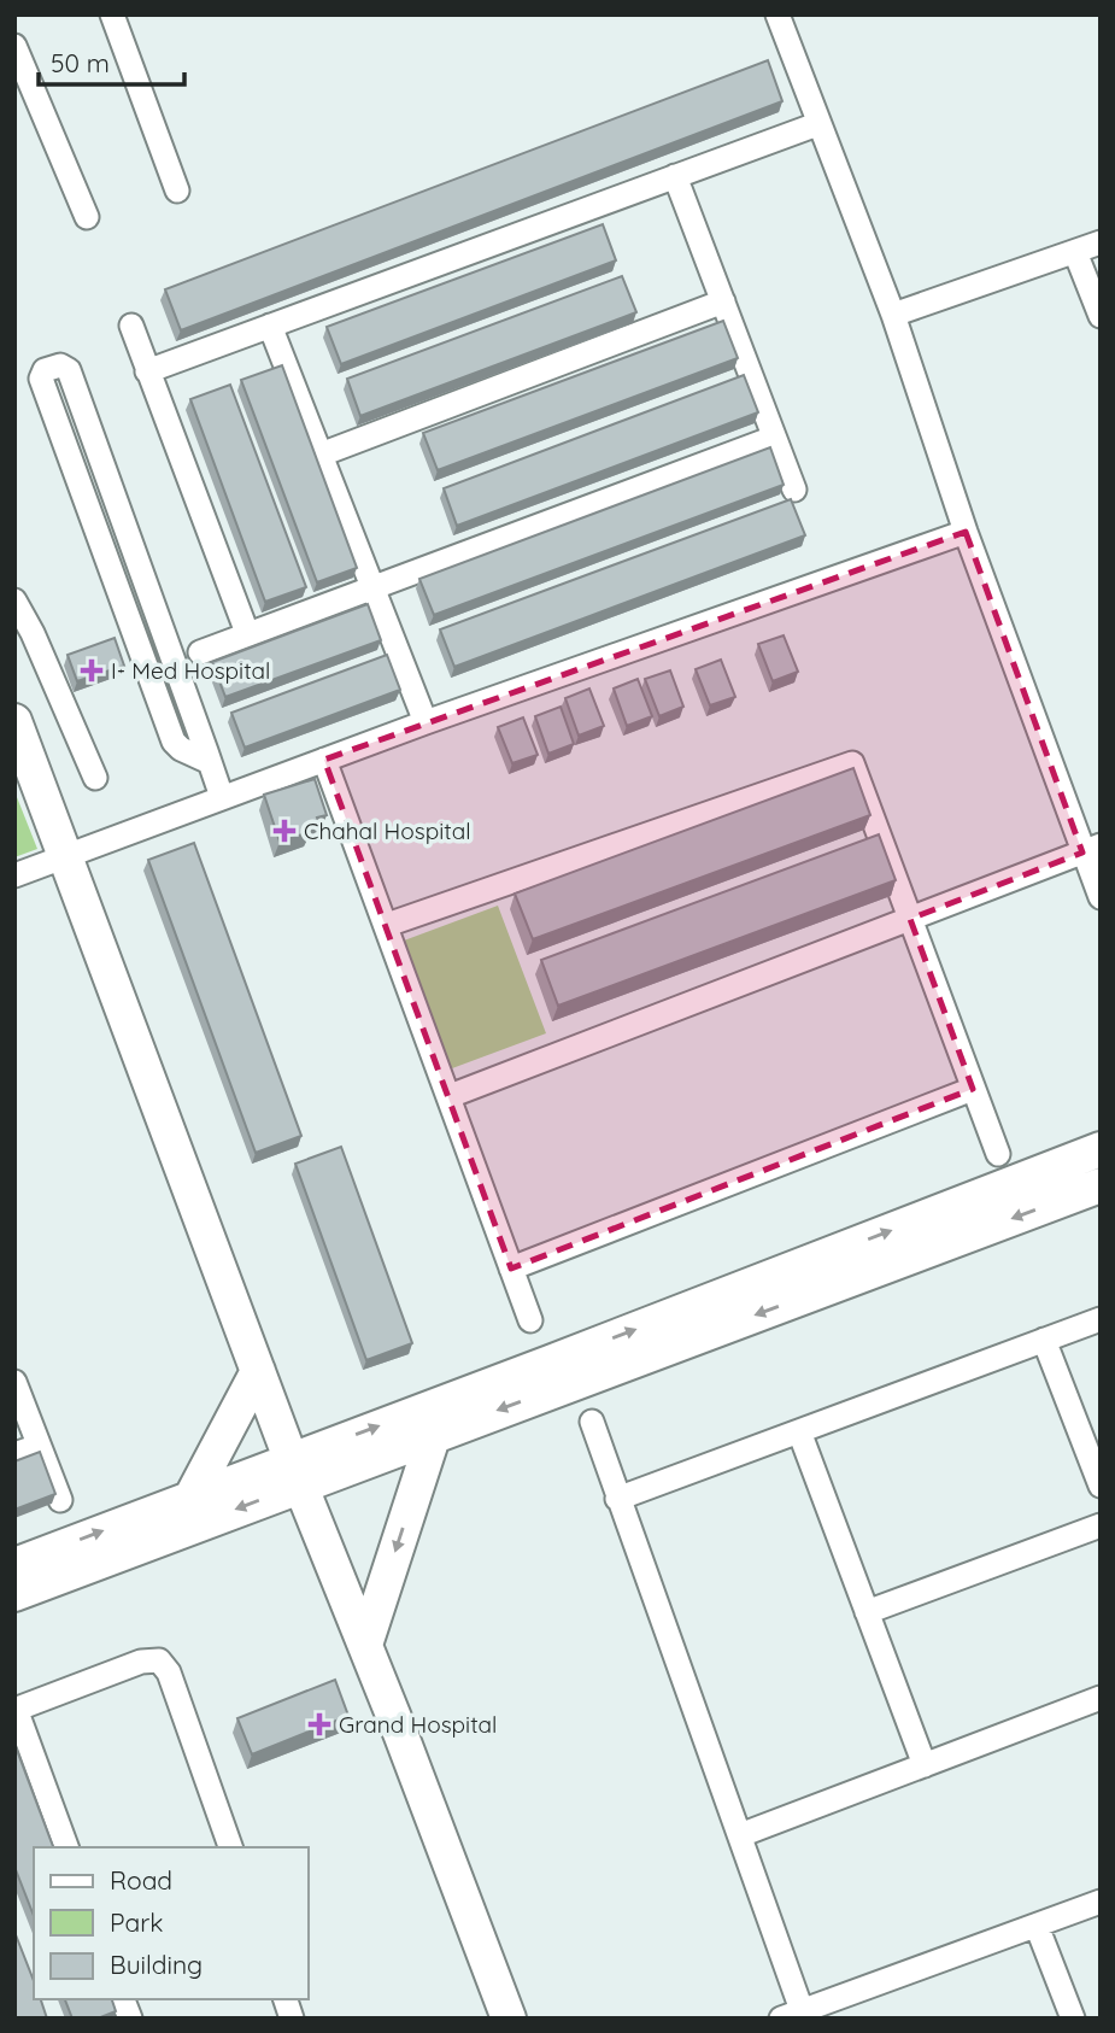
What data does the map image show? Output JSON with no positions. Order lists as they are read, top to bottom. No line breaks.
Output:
{"places":{"health":["I- Med Hospital","Chahal Hospital","Grand Hospital"]},"legend":["Road","Park","Building"],"scale_bar":"50 m"}
